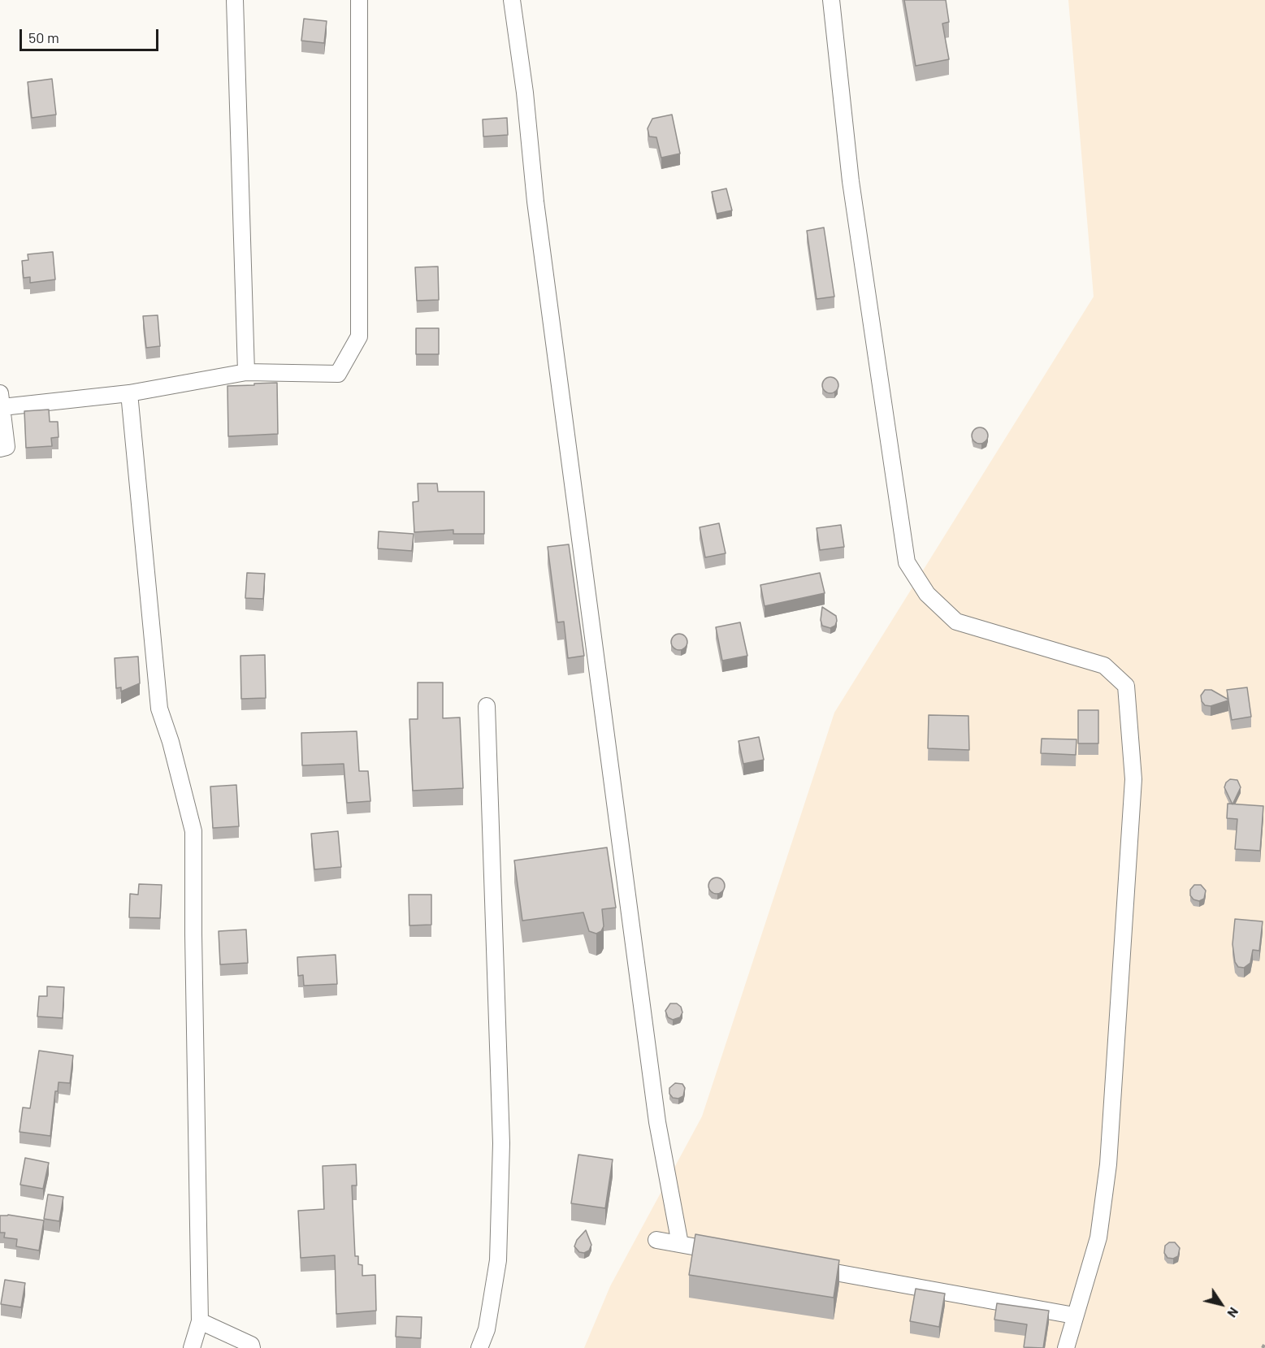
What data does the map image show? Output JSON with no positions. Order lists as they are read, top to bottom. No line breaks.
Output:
{"scale_bar":"50 m","north":"bottom right"}
